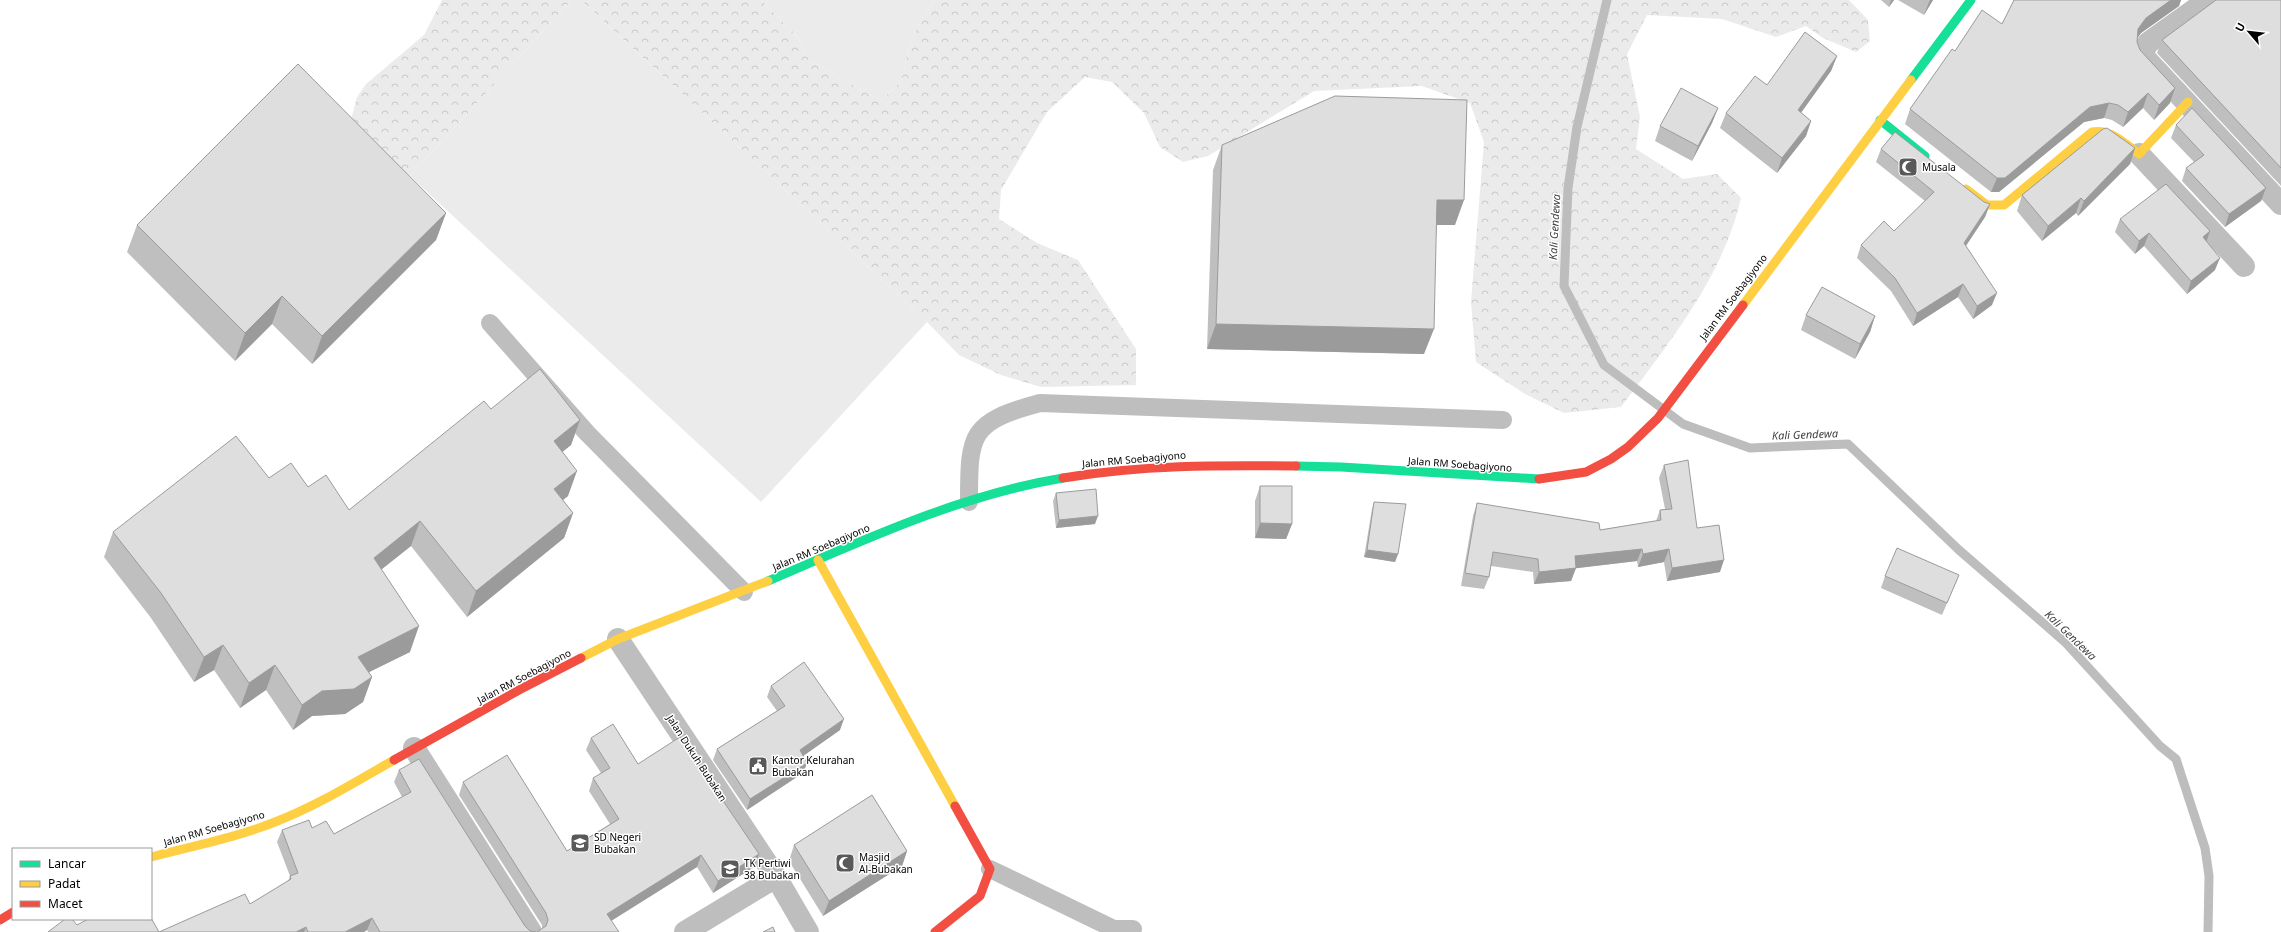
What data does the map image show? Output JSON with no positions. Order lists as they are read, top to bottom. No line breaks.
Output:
{"streets":{"main road":["Jalan RM Soebagiyono"],"street":["Jalan Dukuh Bubakan"]},"crossings":[["Jalan RM Soebagiyono","Jalan Dukuh Bubakan"]],"water":["Kali Gendewa"],"places":{"mosque":["Musala","Masjid Al-Bubakan"],"public building":["Kantor Kelurahan Bubakan"],"school or university":["SD Negeri Bubakan","TK Pertiwi 38 Bubakan"]},"legend":["Lancar","Padat","Macet"],"north":"top left"}
